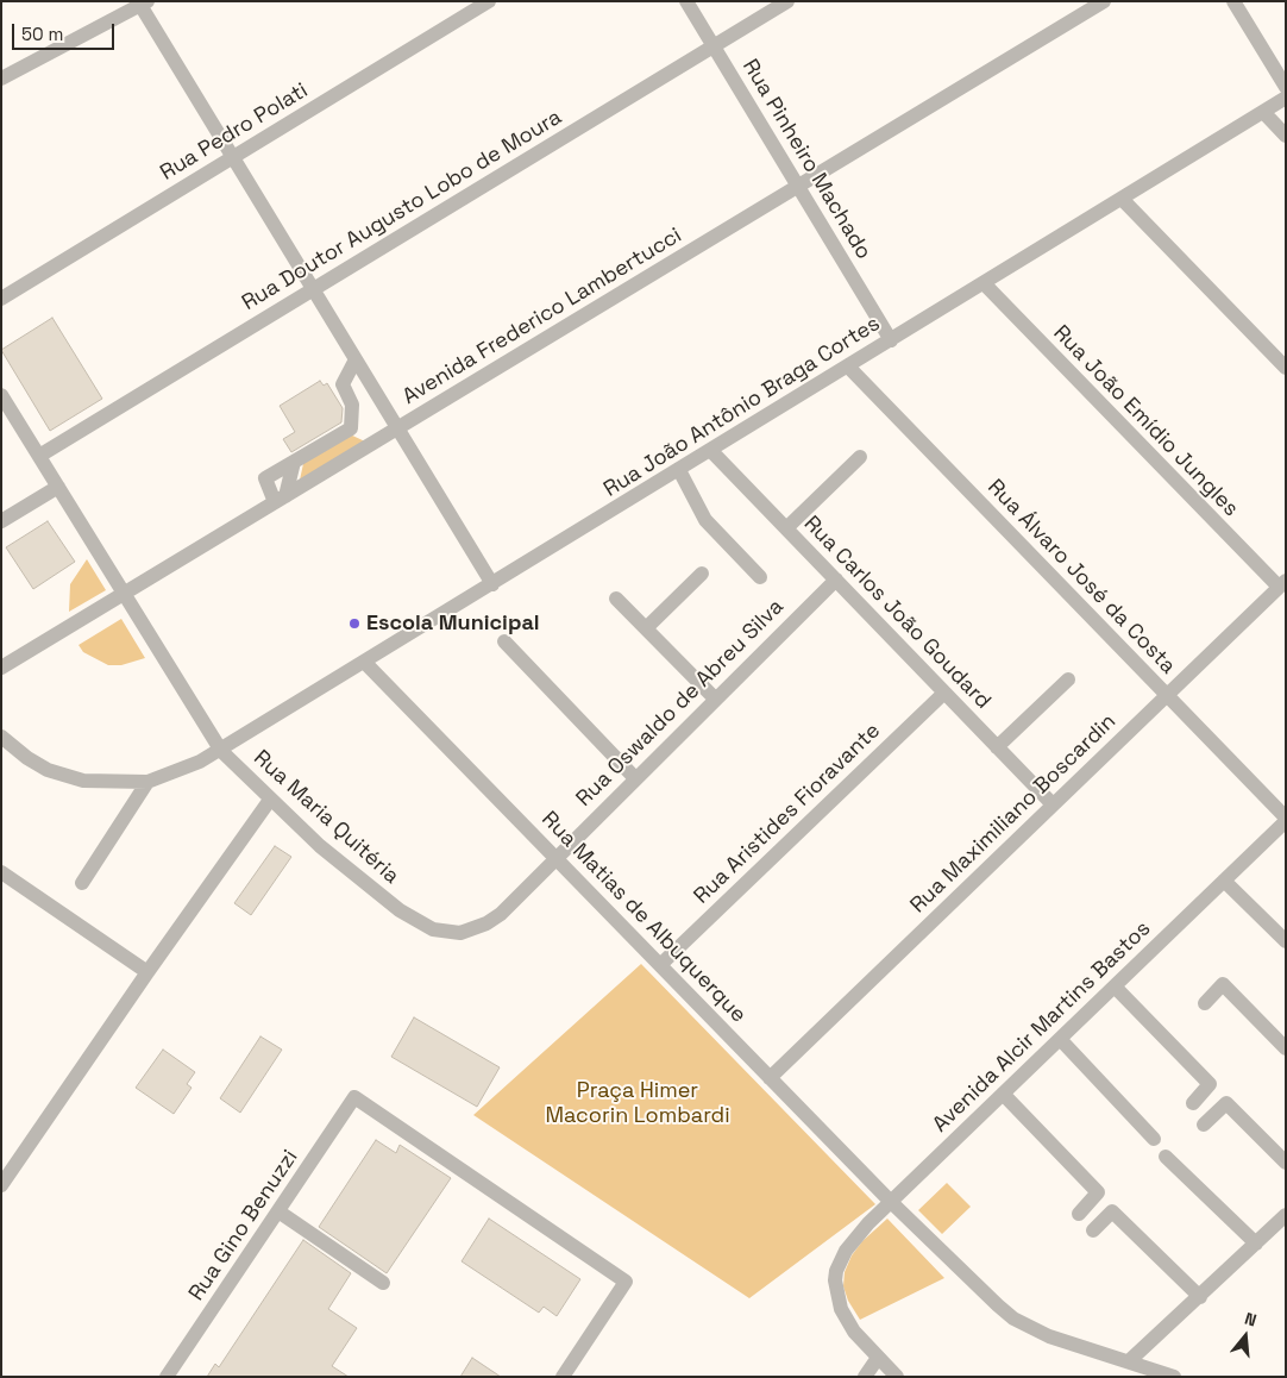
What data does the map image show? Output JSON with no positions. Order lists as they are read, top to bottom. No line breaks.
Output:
{"streets":{"street":["Rua Pedro Polati","Rua Pinheiro Machado","Rua Doutor Augusto Lobo de Moura","Avenida Frederico Lambertucci","Rua João Antônio Braga Cortes","Rua João Emídio Jungles","Rua Álvaro José da Costa","Rua Carlos João Goudard","Rua Oswaldo de Abreu Silva","Rua Aristides Fioravante","Rua Maximiliano Boscardin","Rua Maria Quitéria","Rua Matias de Albuquerque","Avenida Alcir Martins Bastos","Rua Gino Benuzzi"]},"crossings":[["Rua Pinheiro Machado","Rua Doutor Augusto Lobo de Moura"],["Rua Pinheiro Machado","Avenida Frederico Lambertucci"],["Rua Pinheiro Machado","Rua João Antônio Braga Cortes"],["Rua Doutor Augusto Lobo de Moura","Rua Maria Quitéria"],["Avenida Frederico Lambertucci","Rua Maria Quitéria"],["Rua João Antônio Braga Cortes","Rua João Emídio Jungles"],["Rua João Antônio Braga Cortes","Rua Álvaro José da Costa"],["Rua João Antônio Braga Cortes","Rua Carlos João Goudard"],["Rua João Antônio Braga Cortes","Rua Maria Quitéria"],["Rua João Antônio Braga Cortes","Rua Matias de Albuquerque"],["Rua João Emídio Jungles","Rua Maximiliano Boscardin"],["Rua Álvaro José da Costa","Rua Maximiliano Boscardin"],["Rua Álvaro José da Costa","Avenida Alcir Martins Bastos"],["Rua Carlos João Goudard","Rua Oswaldo de Abreu Silva"],["Rua Carlos João Goudard","Rua Aristides Fioravante"],["Rua Carlos João Goudard","Rua Maximiliano Boscardin"],["Rua Oswaldo de Abreu Silva","Rua Maria Quitéria"],["Rua Oswaldo de Abreu Silva","Rua Matias de Albuquerque"],["Rua Aristides Fioravante","Rua Matias de Albuquerque"],["Rua Maximiliano Boscardin","Rua Matias de Albuquerque"],["Rua Maria Quitéria","Rua Matias de Albuquerque"],["Rua Matias de Albuquerque","Avenida Alcir Martins Bastos"]],"parks":["Praça Himer Macorin Lombardi"],"places":["Escola Municipal"],"scale_bar":"50 m","north":"top"}
